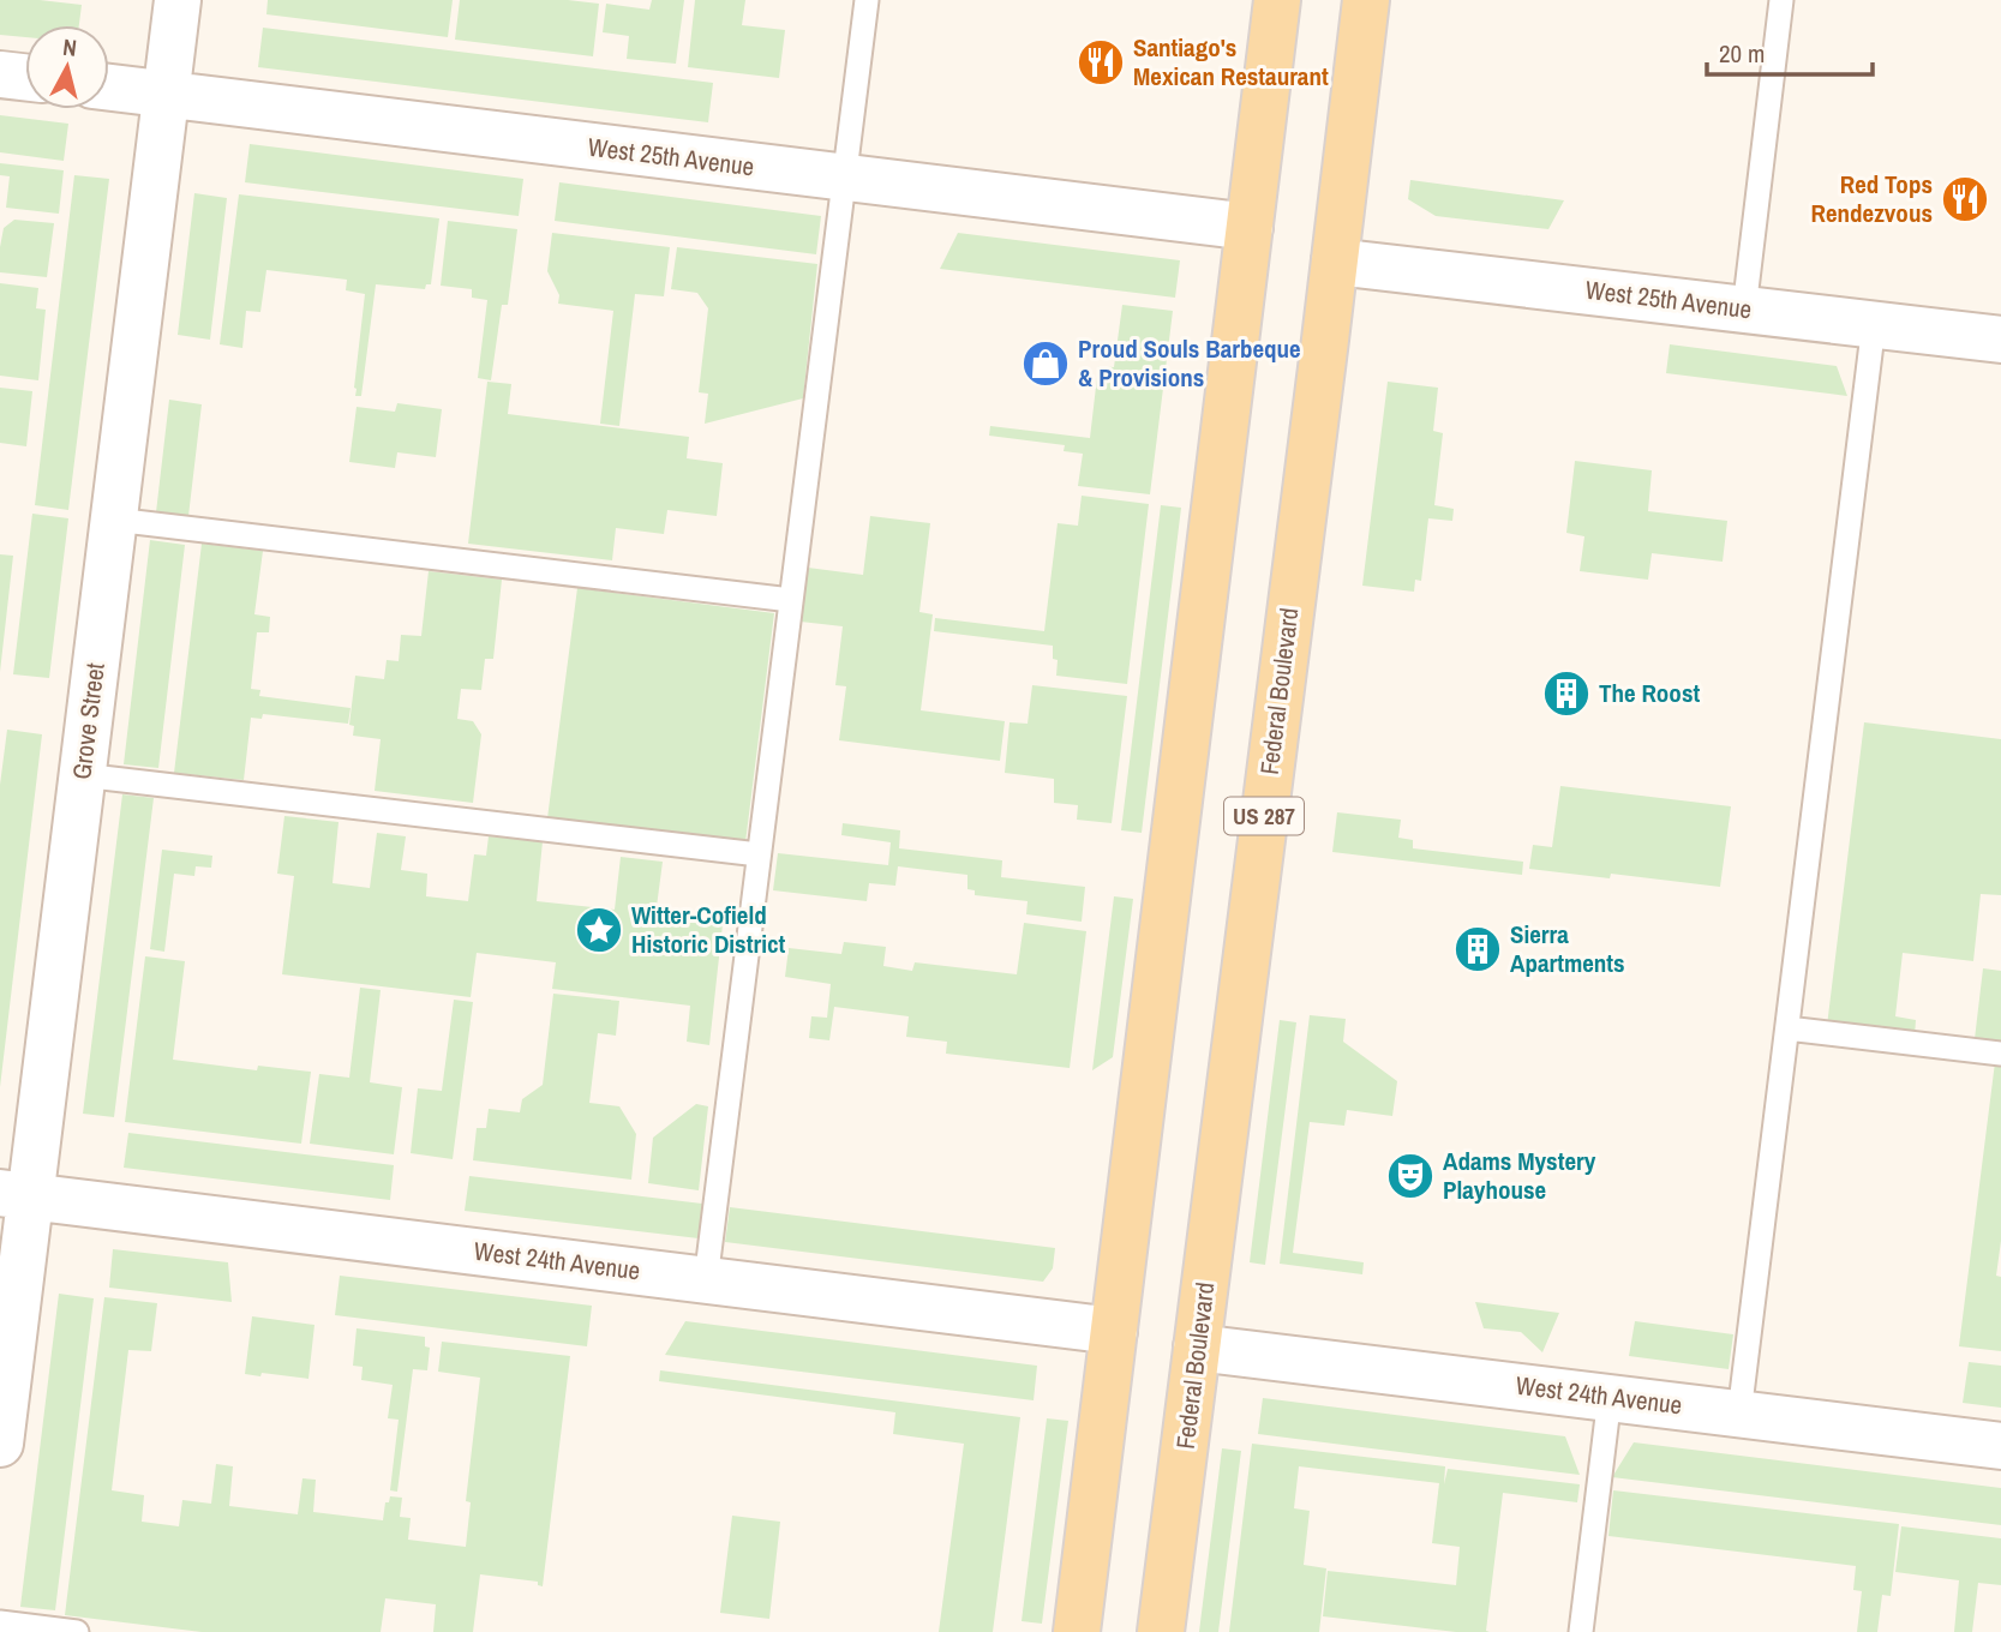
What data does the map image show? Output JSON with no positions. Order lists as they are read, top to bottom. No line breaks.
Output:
{"streets":{"main road":["Federal Boulevard","US 287"],"street":["West 25th Avenue","Grove Street","West 24th Avenue"]},"crossings":[["West 25th Avenue","Federal Boulevard"],["West 25th Avenue","Grove Street"],["Federal Boulevard","West 24th Avenue"],["Grove Street","West 24th Avenue"]],"places":{"restaurant":["Santiago's Mexican Restaurant","Red Tops Rendezvous"],"shop":["Proud Souls Barbeque & Provisions"],"building":["The Roost","Sierra Apartments"],"place":["Witter-Cofield Historic District"],"theatre":["Adams Mystery Playhouse"]},"scale_bar":"20 m","north":"top"}
